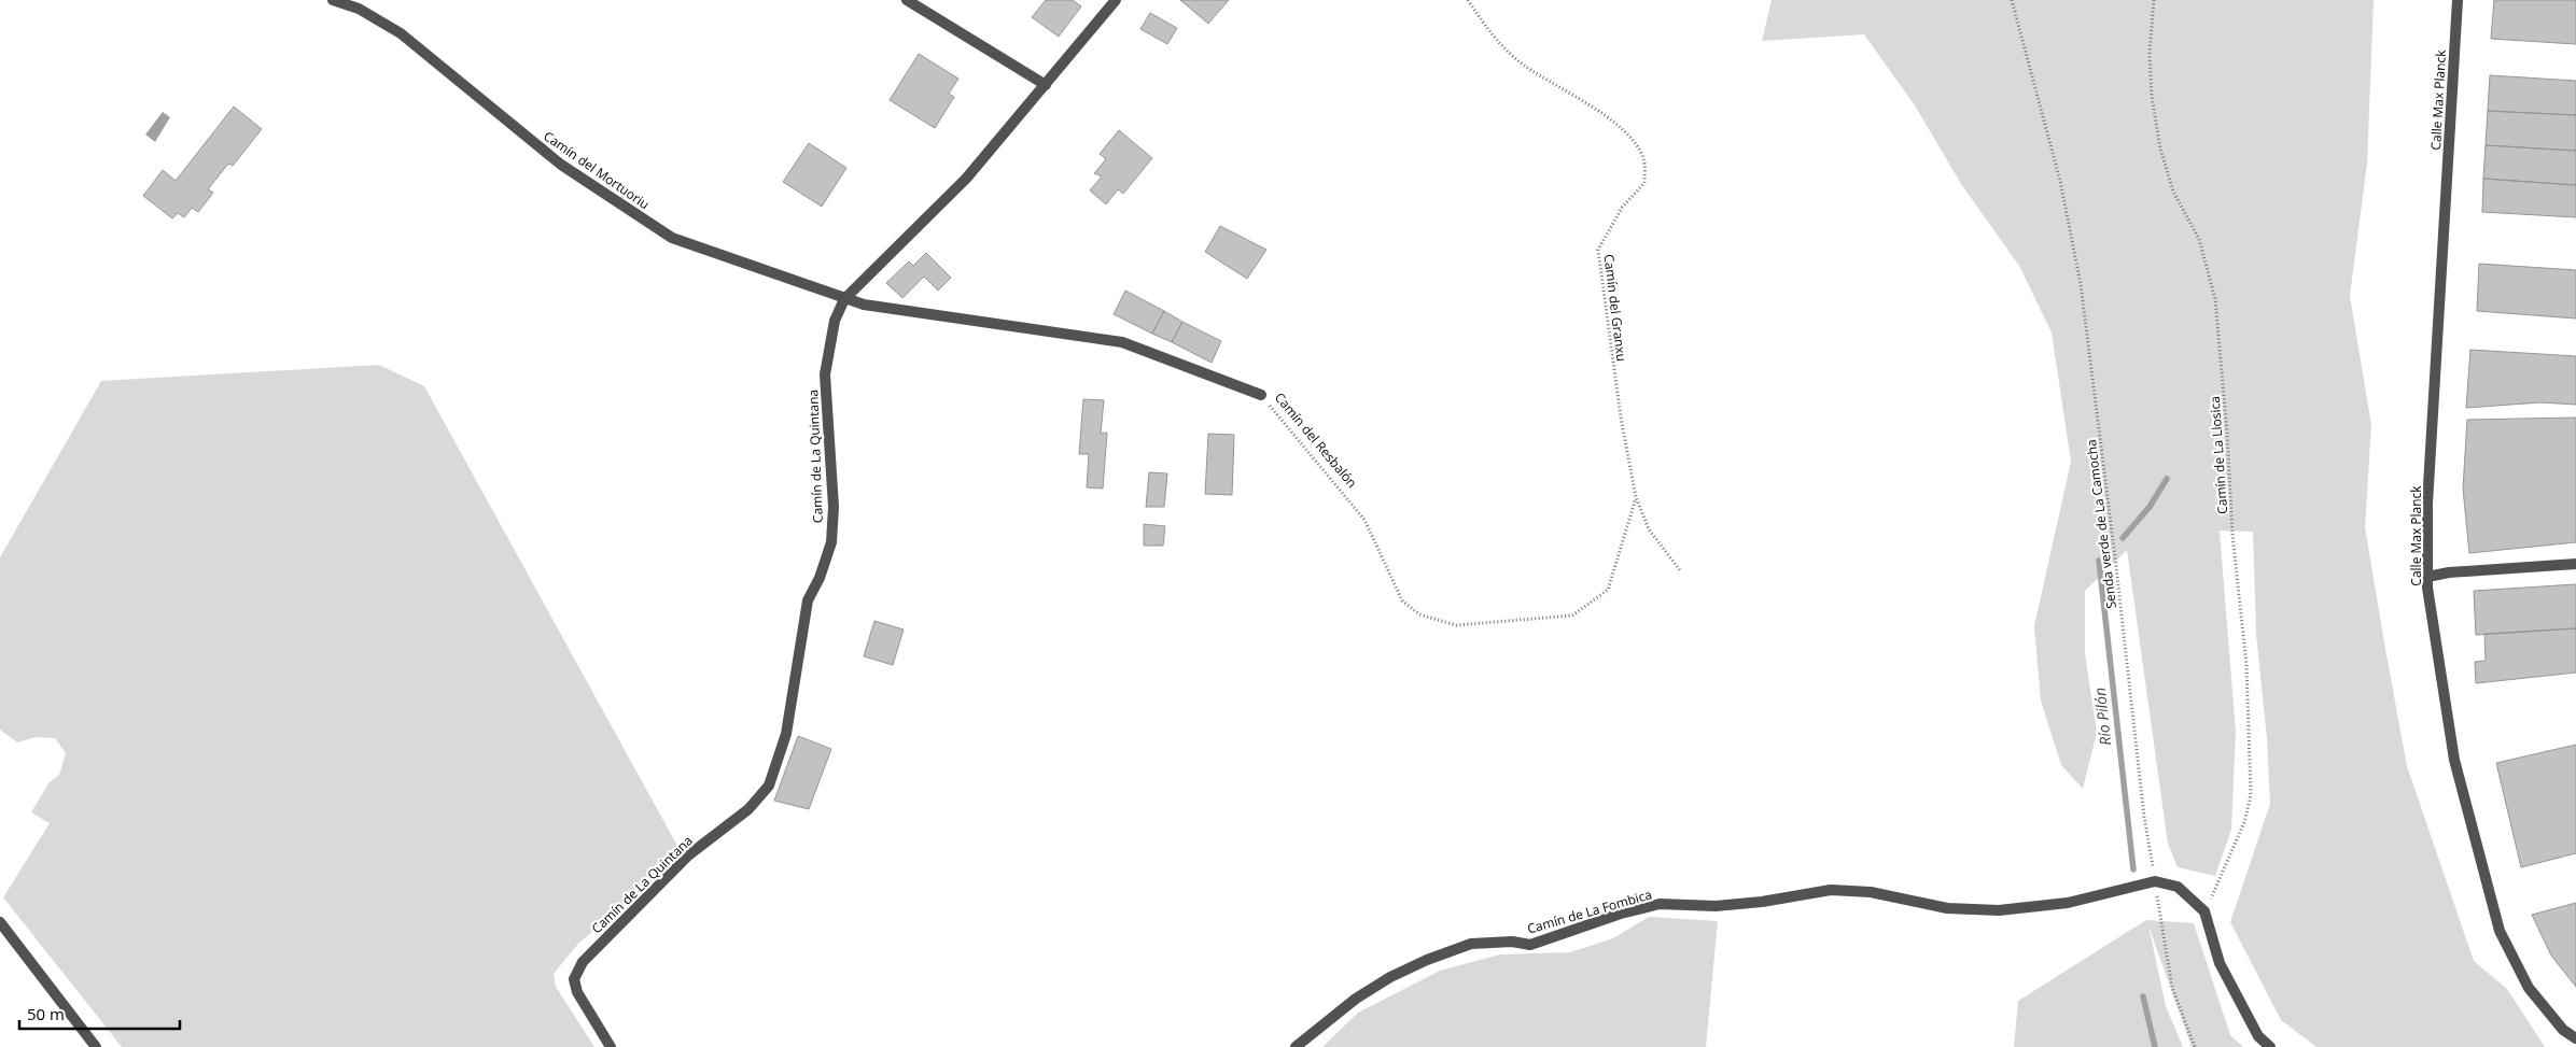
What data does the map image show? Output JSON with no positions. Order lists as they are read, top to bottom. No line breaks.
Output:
{"streets":{"street":["Calle Max Planck","Camín del Mortuoriu","Camín del Resbalón","Camín de La Quintana","Camín de La Fombica"],"path":["Camín del Granxu","Camín de La Llosica","Senda verde de La Camocha"]},"crossings":[["Camín del Mortuoriu","Camín del Resbalón"],["Camín del Mortuoriu","Camín de La Quintana"],["Camín del Granxu","Camín del Resbalón"],["Camín del Resbalón","Camín de La Quintana"],["Senda verde de La Camocha","Camín de La Fombica"]],"water":["Río Pilón"],"scale_bar":"50 m"}
